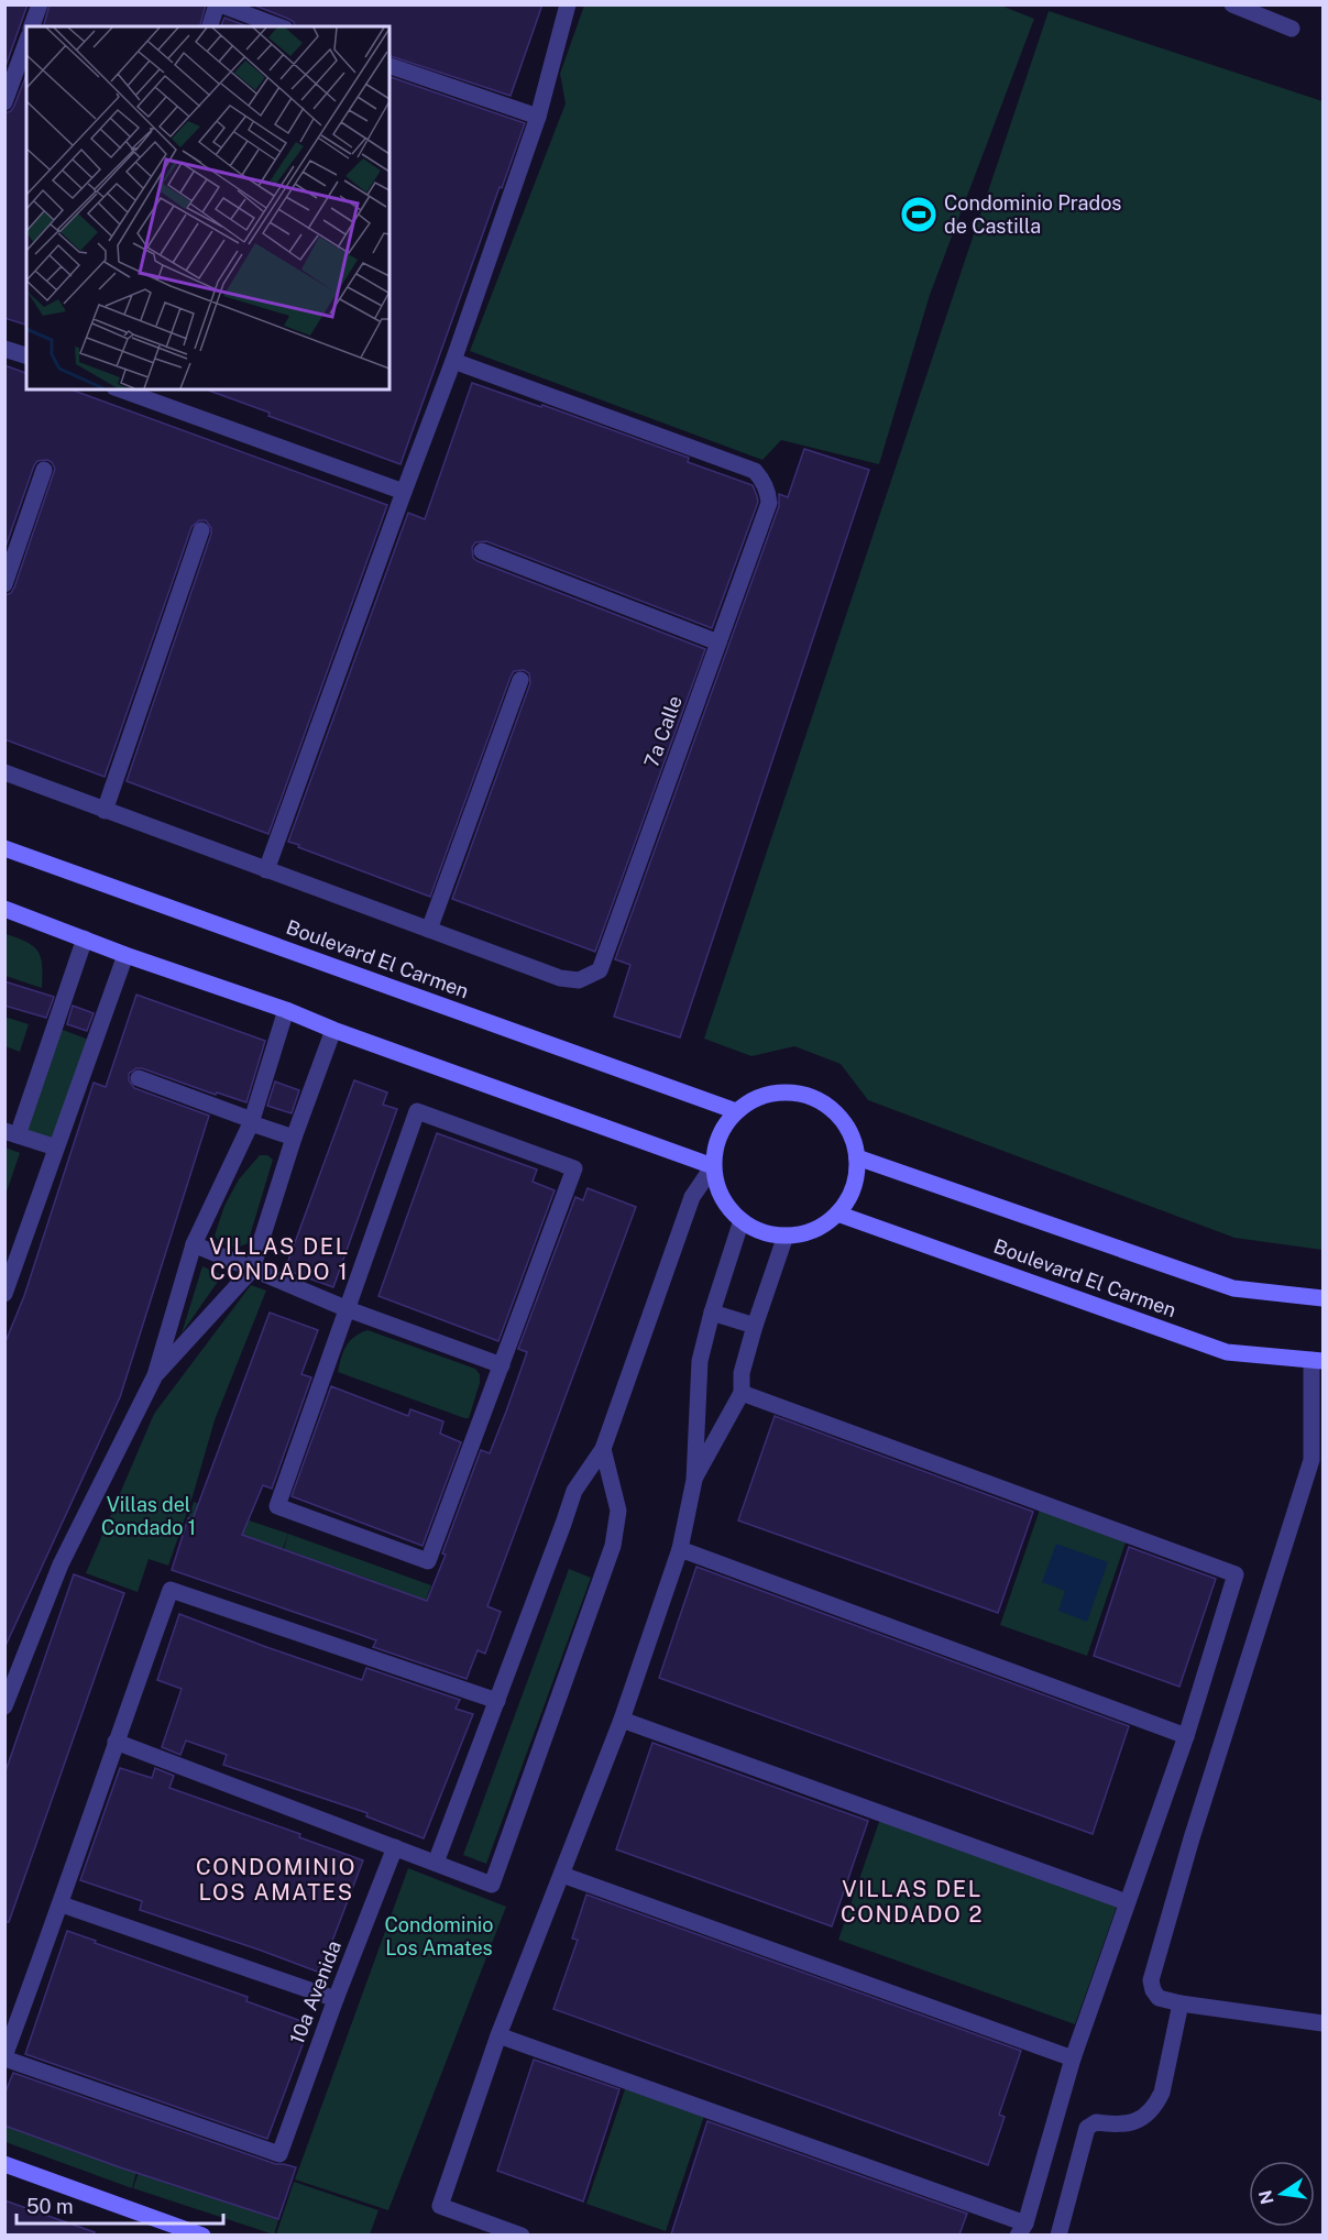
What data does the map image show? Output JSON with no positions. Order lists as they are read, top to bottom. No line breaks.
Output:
{"streets":{"main road":["Boulevard El Carmen"],"street":["7a Calle","10a Avenida"]},"districts":["VILLAS DEL CONDADO 1","CONDOMINIO LOS AMATES","VILLAS DEL CONDADO 2"],"parks":["Villas del Condado 1","Condominio Los Amates"],"places":{"sports":["Condominio Prados de Castilla"]},"scale_bar":"50 m","north":"left"}
